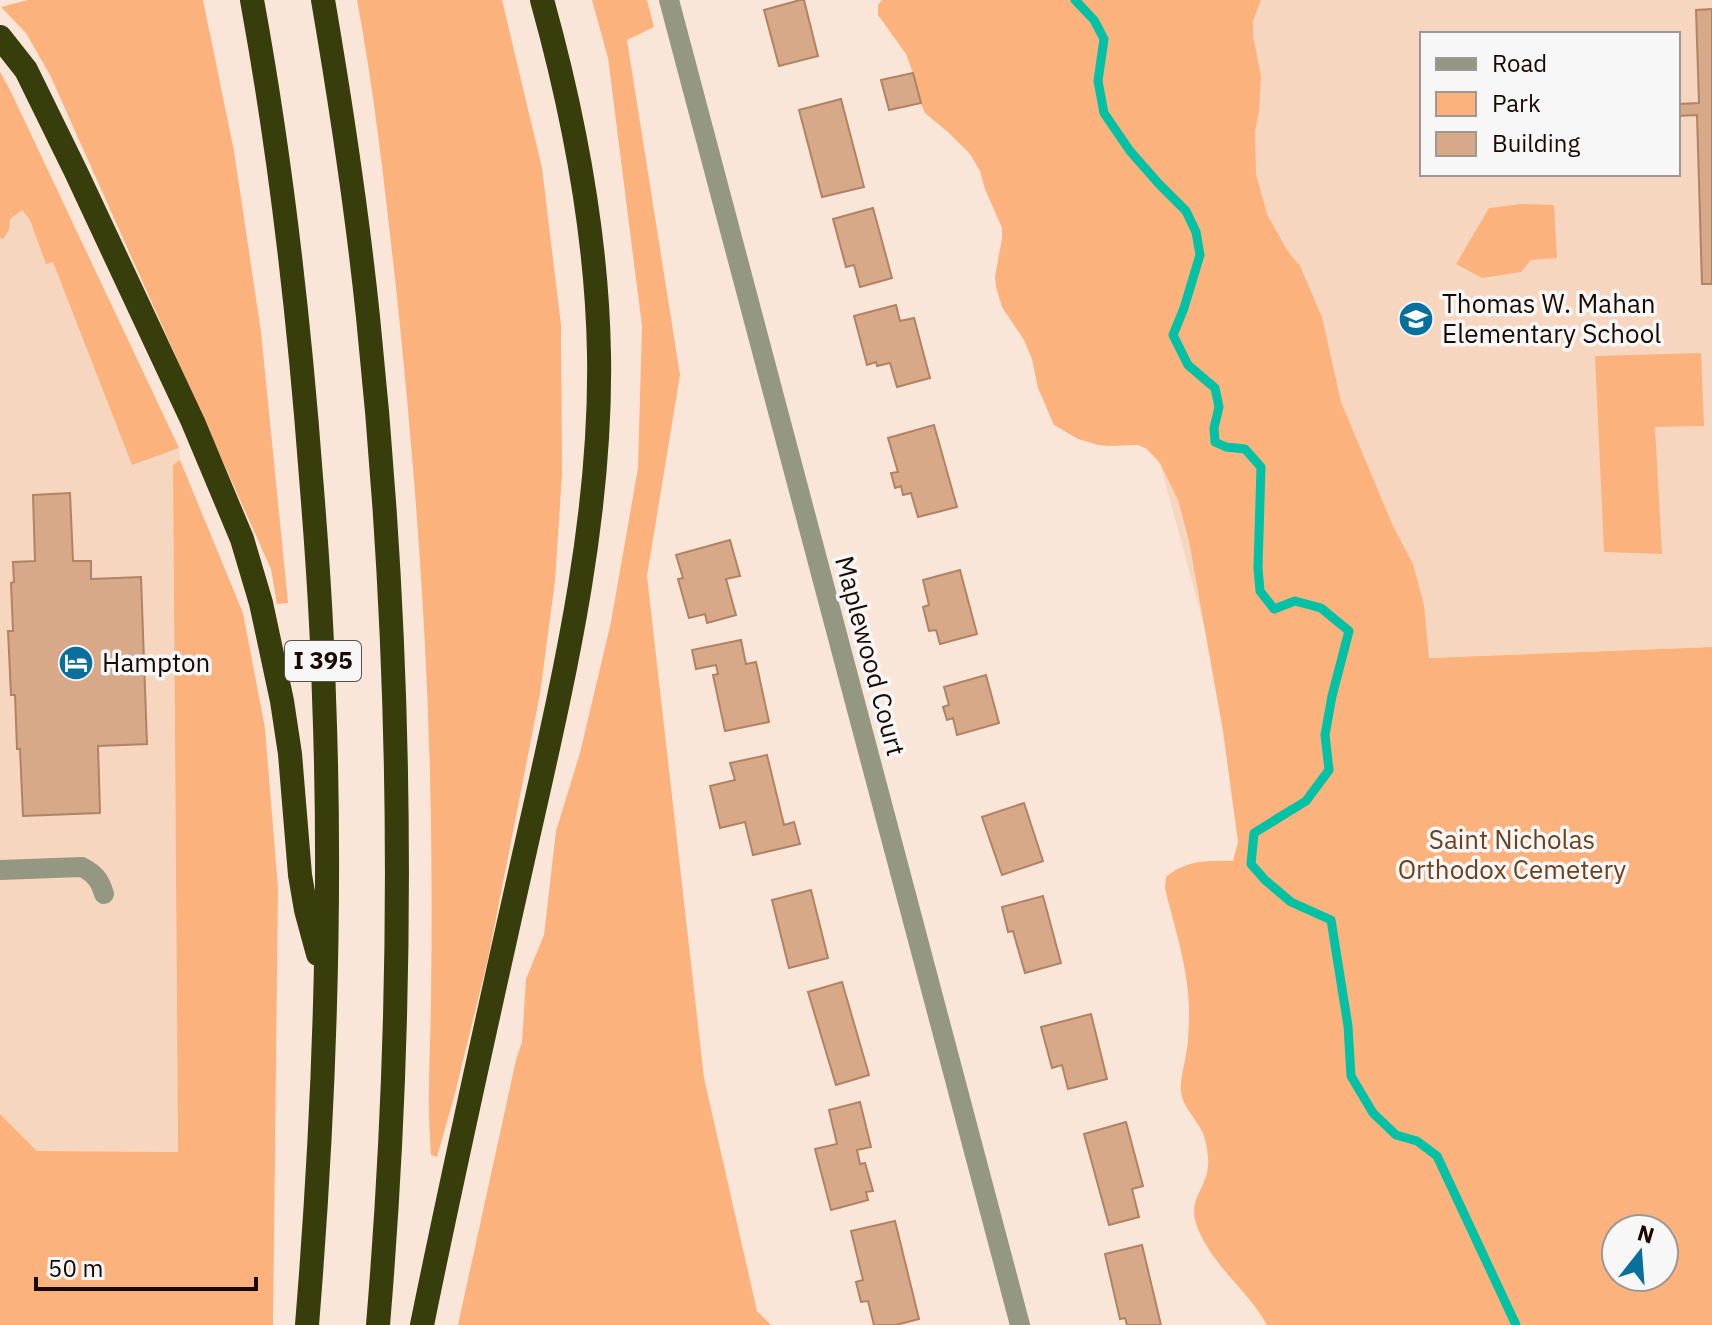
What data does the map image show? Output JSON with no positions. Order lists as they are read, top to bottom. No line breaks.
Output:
{"streets":{"highway":["I 395"],"street":["Maplewood Court"]},"parks":["Saint Nicholas Orthodox Cemetery"],"places":{"school or university":["Thomas W. Mahan Elementary School"],"hotel":["Hampton"]},"legend":["Road","Park","Building"],"scale_bar":"50 m","north":"top"}
